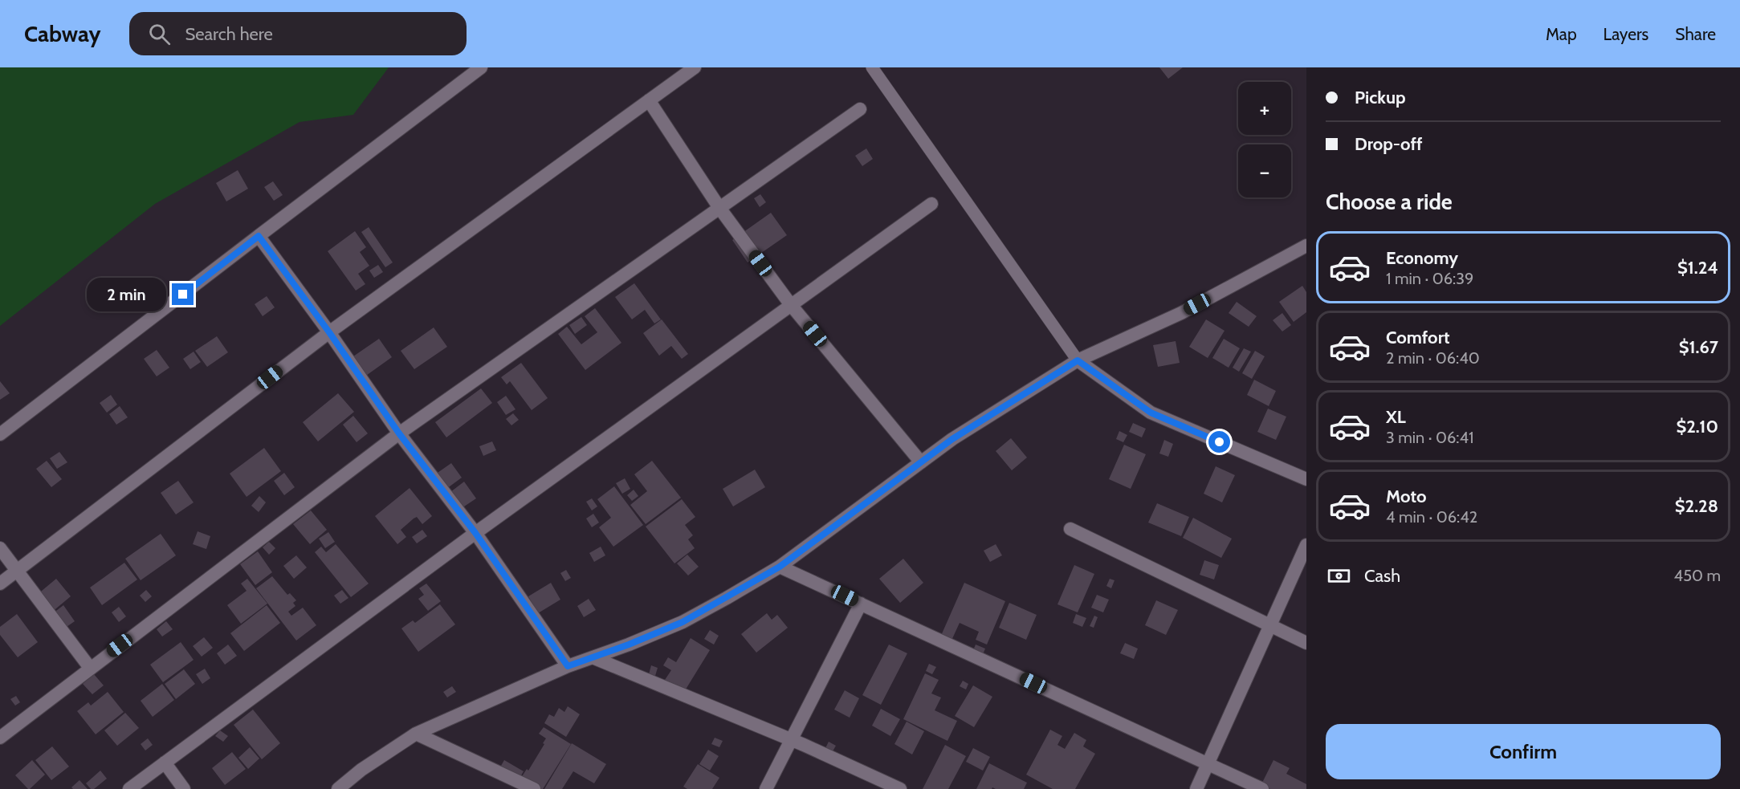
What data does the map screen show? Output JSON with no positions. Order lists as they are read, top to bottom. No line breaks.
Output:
{"page":{"header":"Cabway","search":"Search here","nav":["Map","Layers","Share"],"banner":["Pickup","Drop-off"],"map_buttons":["+","−"],"heading":"Choose a ride","list":[{"name":"Economy","note":"1 min · 06:39","value":"$1.24"},{"name":"Comfort","note":"2 min · 06:40","value":"$1.67"},{"name":"XL","note":"3 min · 06:41","value":"$2.10"},{"name":"Moto","note":"4 min · 06:42","value":"$2.28"}],"bubble":"2 min","pay":["Cash","450 m"],"buttons":"Confirm"}}
